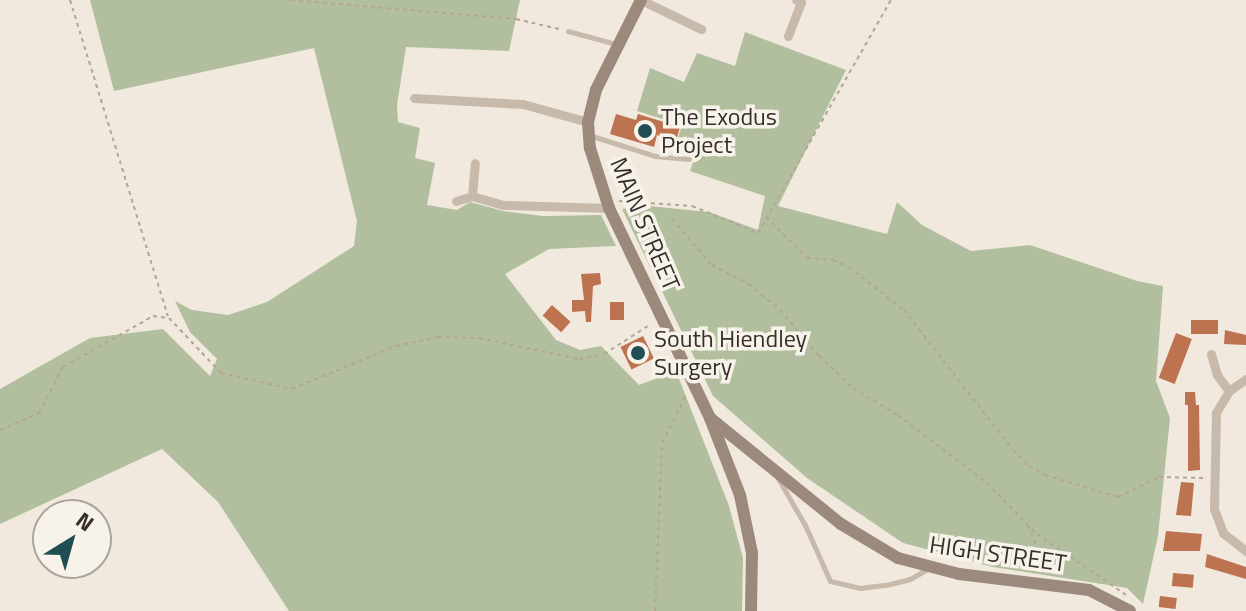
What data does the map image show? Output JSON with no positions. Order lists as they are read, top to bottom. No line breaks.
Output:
{"streets":{"street":["MAIN STREET","HIGH STREET"]},"crossings":[["MAIN STREET","HIGH STREET"]],"places":["The Exodus Project","South Hiendley Surgery"],"north":"top right"}
